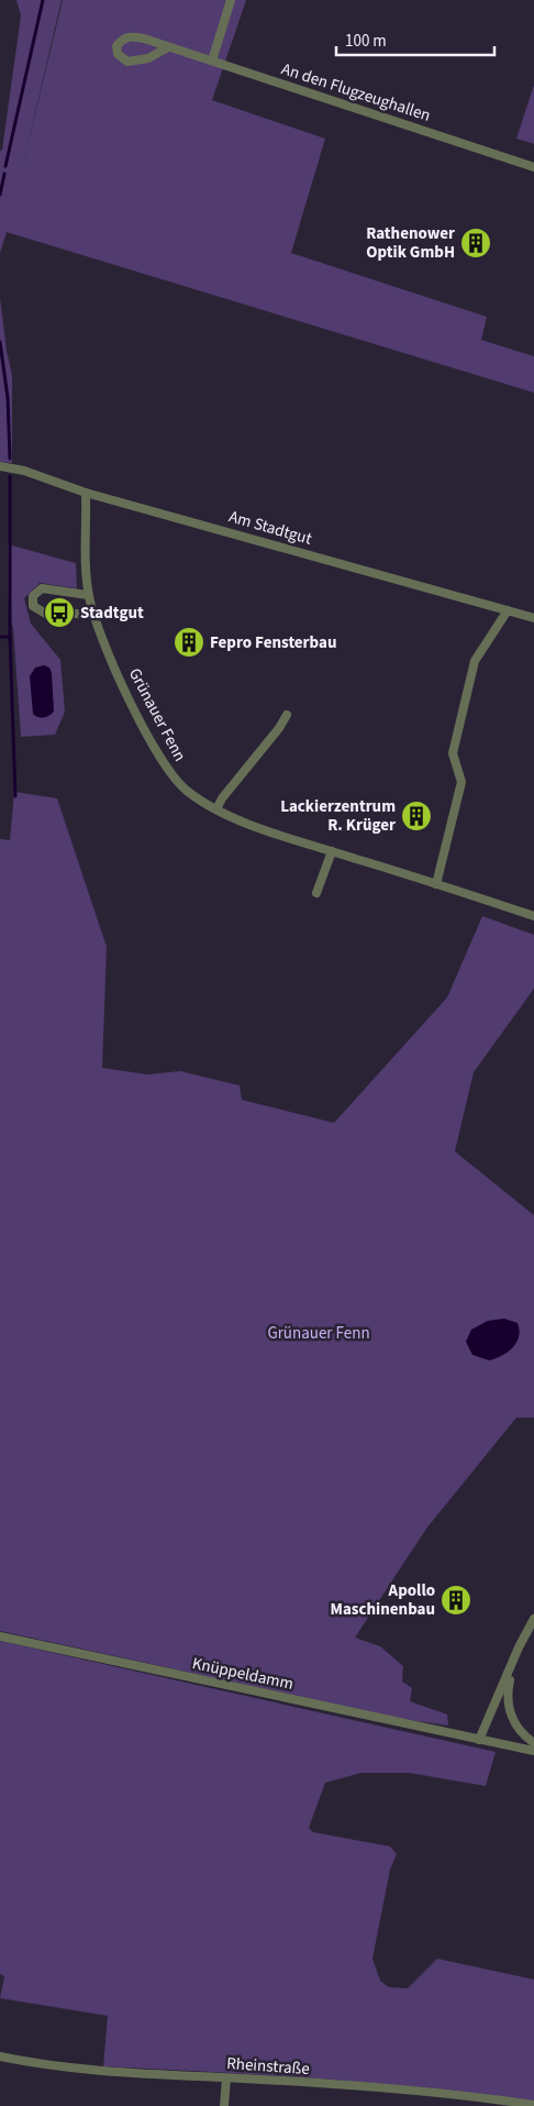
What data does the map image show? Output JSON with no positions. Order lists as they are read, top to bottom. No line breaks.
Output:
{"streets":{"street":["An den Flugzeughallen","Am Stadtgut","Grünauer Fenn","Knüppeldamm","Rheinstraße"]},"crossings":[["Am Stadtgut","Grünauer Fenn"]],"parks":["Grünauer Fenn"],"places":{"building":["Rathenower Optik GmbH","Fepro Fensterbau","Lackierzentrum R. Krüger","Apollo Maschinenbau"],"bus stop":["Stadtgut"]},"scale_bar":"100 m"}
